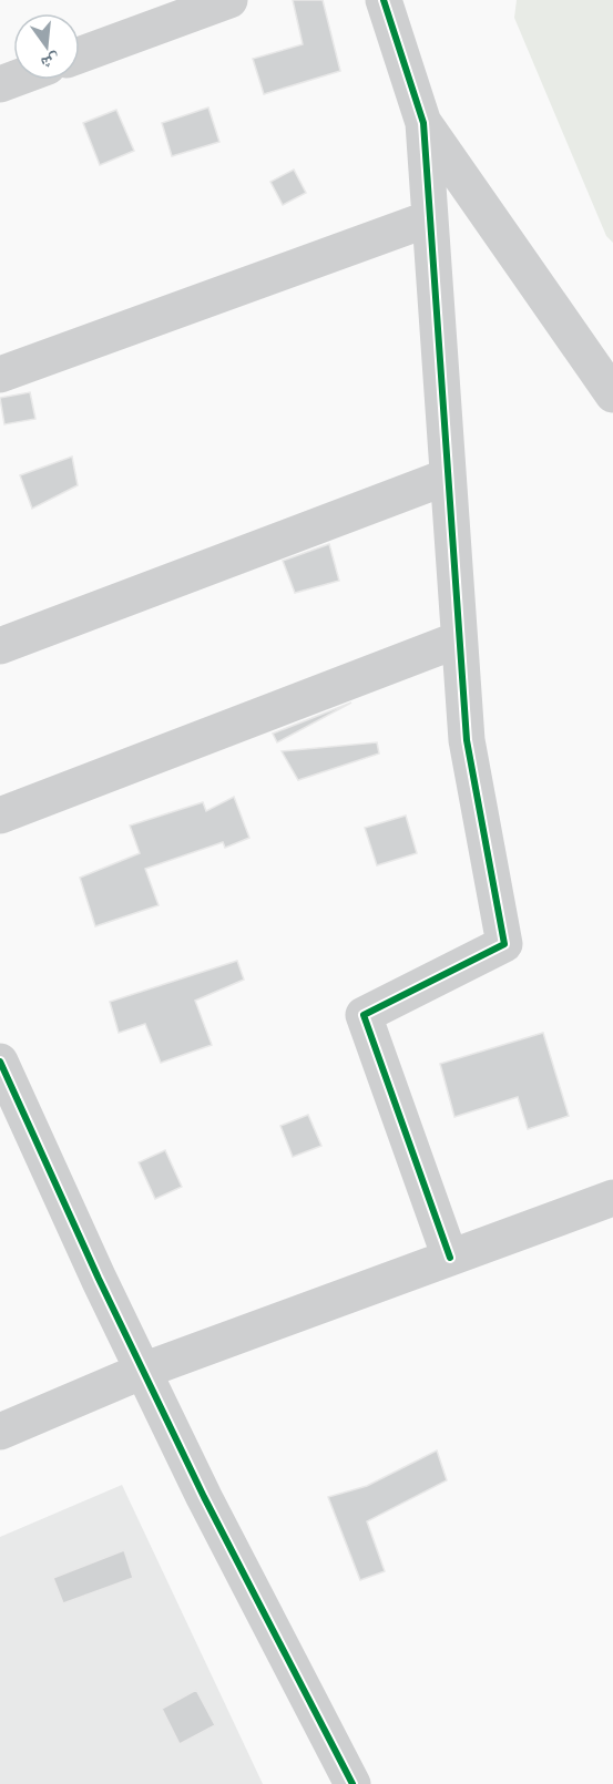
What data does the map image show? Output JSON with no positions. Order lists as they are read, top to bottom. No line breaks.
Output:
{"north":"bottom"}
